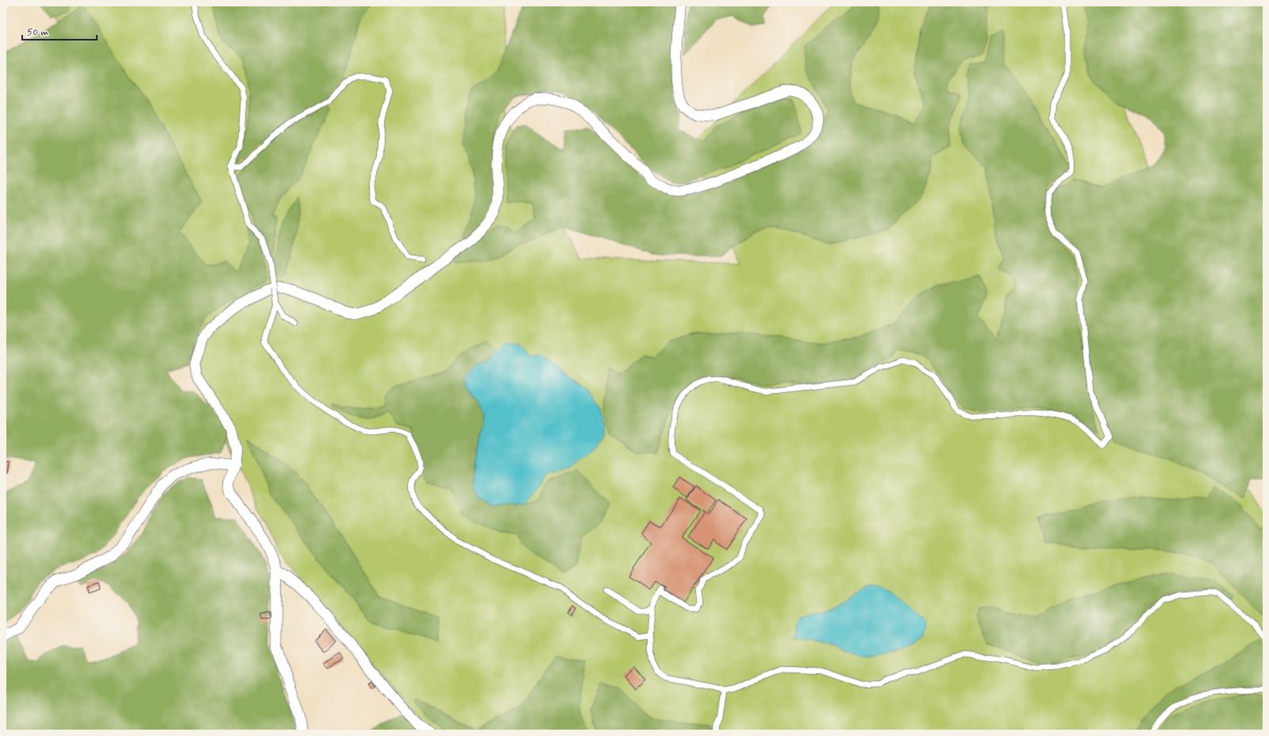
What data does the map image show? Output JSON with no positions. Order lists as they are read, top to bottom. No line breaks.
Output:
{"scale_bar":"50 m"}
